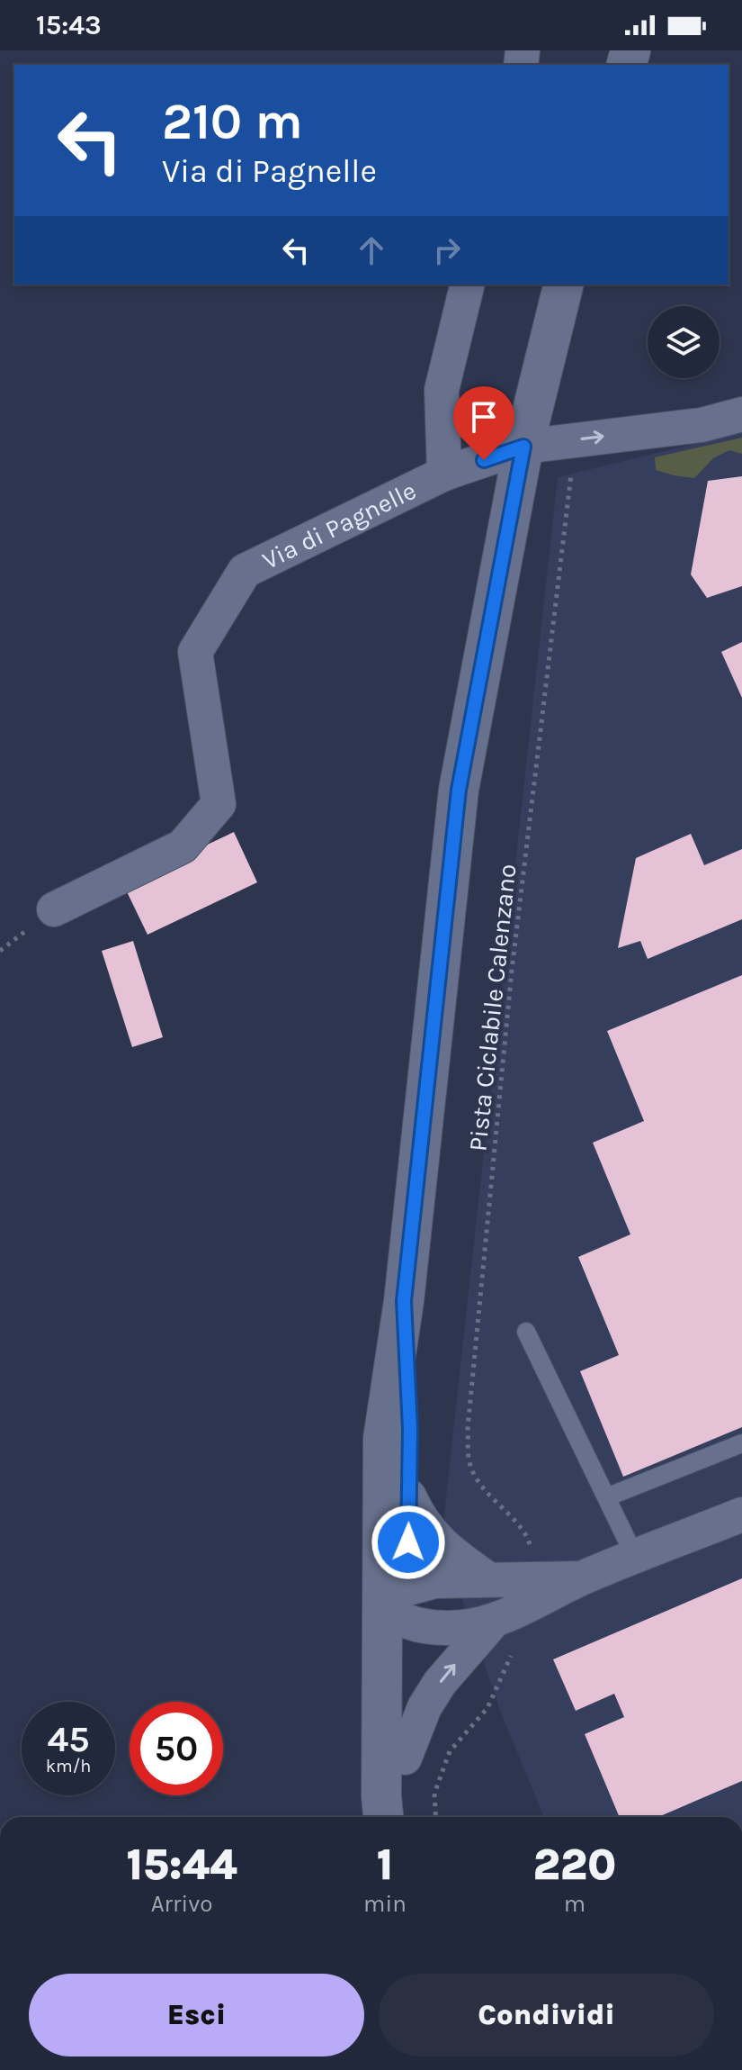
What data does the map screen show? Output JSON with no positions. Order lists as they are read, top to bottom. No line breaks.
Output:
{"streets":{"street":["Via di Pagnelle"],"path":["Pista Ciclabile Calenzano"]},"crossings":[["Via di Pagnelle","Pista Ciclabile Calenzano"]],"page":{"status":"15:43","turn":["210 m","Via di Pagnelle"],"speed":"45 km/h","limit":"50","eta":["15:44","Arrivo","1","min","220","m"],"buttons":["Esci","Condividi"]}}
